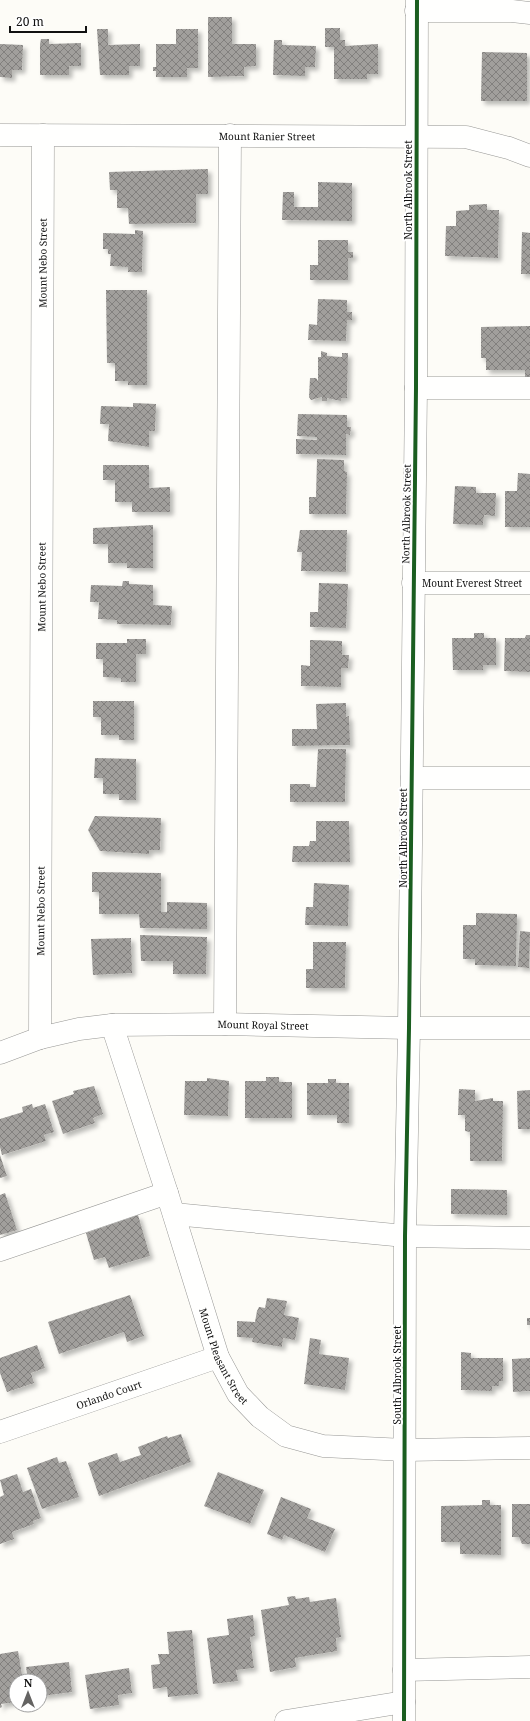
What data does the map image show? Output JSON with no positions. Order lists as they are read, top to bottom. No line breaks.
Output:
{"streets":{"street":["Mount Ranier Street","North Albrook Street","Mount Nebo Street","Mount Everest Street","Mount Royal Street","Mount Pleasant Street","South Albrook Street","Orlando Court"]},"crossings":[["Mount Ranier Street","North Albrook Street"],["Mount Ranier Street","Mount Nebo Street"],["North Albrook Street","Mount Everest Street"],["North Albrook Street","Mount Royal Street"],["North Albrook Street","South Albrook Street"],["Mount Nebo Street","Mount Royal Street"],["Mount Royal Street","Mount Pleasant Street"],["Mount Royal Street","South Albrook Street"],["Mount Pleasant Street","South Albrook Street"],["Mount Pleasant Street","Orlando Court"]],"scale_bar":"20 m","north":"top"}
